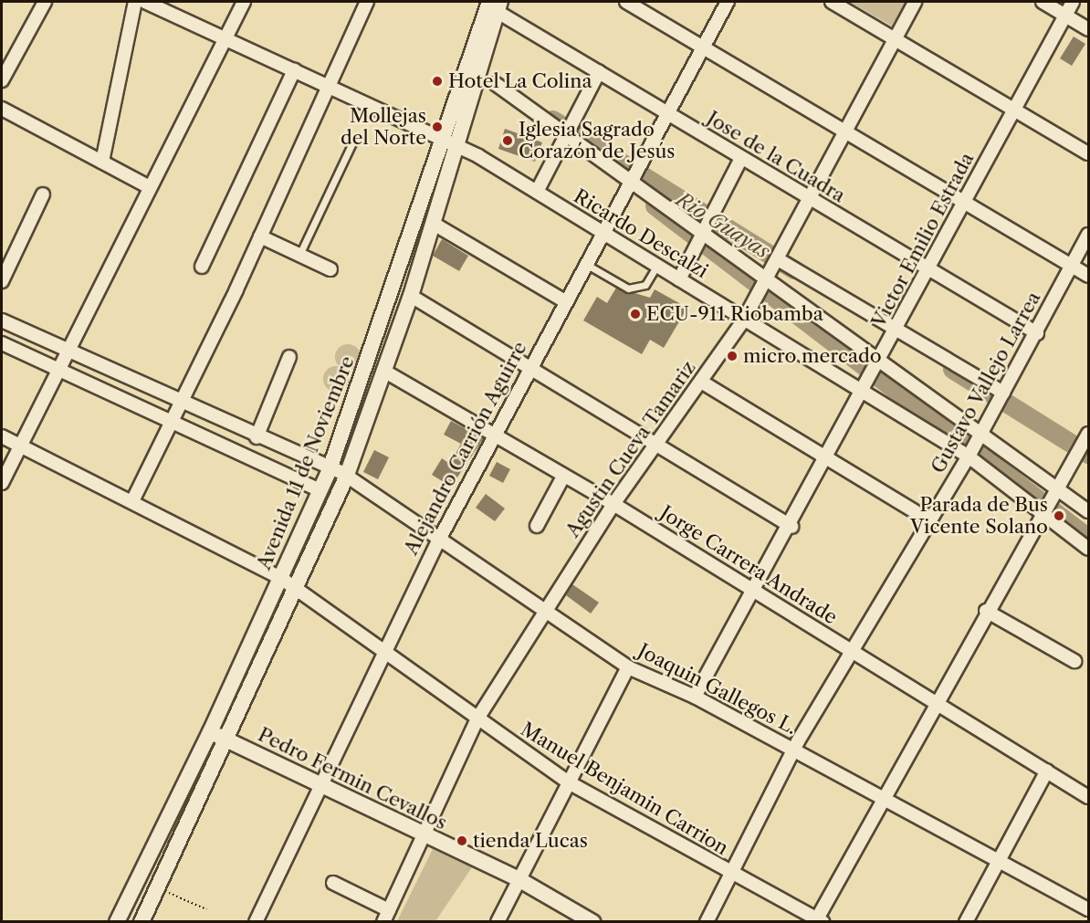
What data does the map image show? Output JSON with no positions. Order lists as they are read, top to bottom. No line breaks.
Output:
{"streets":{"street":["Jose de la Cuadra","Ricardo Descalzi","Victor Emilio Estrada","Gustavo Vallejo Larrea","Alejandro Carrión Aguirre","Agustin Cueva Tamariz","Avenida 11 de Noviembre","Jorge Carrera Andrade","Joaquin Gallegos L.","Pedro Fermin Cevallos","Manuel Benjamin Carrion"]},"crossings":[["Jose de la Cuadra","Victor Emilio Estrada"],["Jose de la Cuadra","Gustavo Vallejo Larrea"],["Jose de la Cuadra","Alejandro Carrión Aguirre"],["Jose de la Cuadra","Agustin Cueva Tamariz"],["Jose de la Cuadra","Avenida 11 de Noviembre"],["Ricardo Descalzi","Victor Emilio Estrada"],["Ricardo Descalzi","Gustavo Vallejo Larrea"],["Ricardo Descalzi","Alejandro Carrión Aguirre"],["Ricardo Descalzi","Agustin Cueva Tamariz"],["Ricardo Descalzi","Avenida 11 de Noviembre"],["Victor Emilio Estrada","Jorge Carrera Andrade"],["Victor Emilio Estrada","Joaquin Gallegos L."],["Gustavo Vallejo Larrea","Jorge Carrera Andrade"],["Gustavo Vallejo Larrea","Joaquin Gallegos L."],["Gustavo Vallejo Larrea","Manuel Benjamin Carrion"],["Alejandro Carrión Aguirre","Jorge Carrera Andrade"],["Alejandro Carrión Aguirre","Joaquin Gallegos L."],["Alejandro Carrión Aguirre","Pedro Fermin Cevallos"],["Alejandro Carrión Aguirre","Manuel Benjamin Carrion"],["Agustin Cueva Tamariz","Jorge Carrera Andrade"],["Agustin Cueva Tamariz","Joaquin Gallegos L."],["Agustin Cueva Tamariz","Pedro Fermin Cevallos"],["Agustin Cueva Tamariz","Manuel Benjamin Carrion"],["Avenida 11 de Noviembre","Jorge Carrera Andrade"],["Avenida 11 de Noviembre","Joaquin Gallegos L."],["Avenida 11 de Noviembre","Pedro Fermin Cevallos"],["Avenida 11 de Noviembre","Manuel Benjamin Carrion"]],"water":["Rio Guayas"],"places":["Hotel La Colina","Mollejas del Norte","Iglesia Sagrado Corazón de Jesús","ECU-911 Riobamba","micro mercado","Parada de Bus Vicente Solano","tienda Lucas"]}
